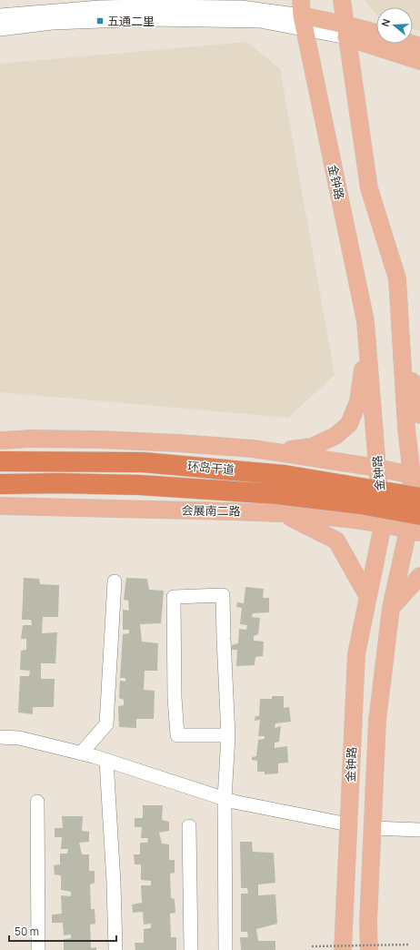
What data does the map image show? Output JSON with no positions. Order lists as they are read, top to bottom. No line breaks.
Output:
{"streets":{"highway":["环岛干道"],"main road":["金钟路","会展南二路"]},"crossings":[["金钟路","环岛干道"],["金钟路","会展南二路"],["环岛干道","会展南二路"]],"places":{"transit":["五通二里"]},"scale_bar":"50 m","north":"left"}
